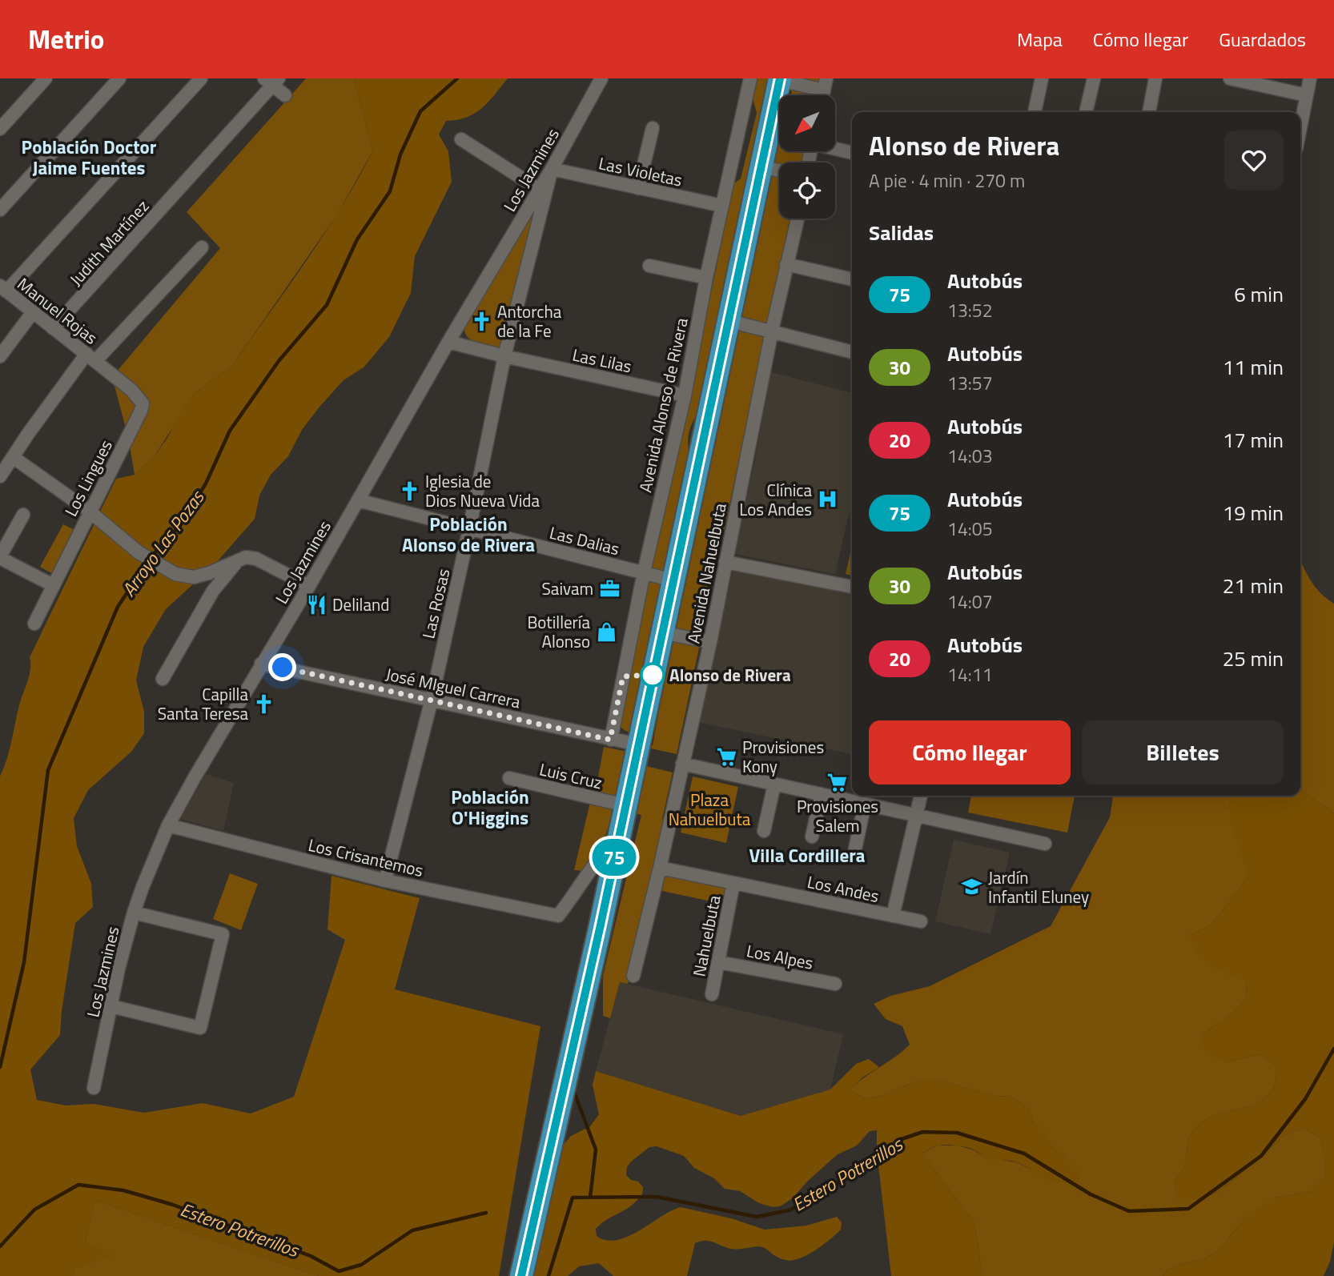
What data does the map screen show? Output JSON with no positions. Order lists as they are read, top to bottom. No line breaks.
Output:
{"streets":{"street":["Los Jazmines","Las Violetas","Judith Martínez","Manuel Rojas","Las Lilas","Avenida Alonso de Rivera","Los Lingues","Las Dalias","Avenida Nahuelbuta","Las Rosas","José MIguel Carrera","Luis Cruz","Los Crisantemos","Los Andes","Nahuelbuta","Los Alpes"]},"crossings":[["Los Jazmines","Las Violetas"],["Los Jazmines","Las Lilas"],["Los Jazmines","Las Dalias"],["Los Jazmines","Las Rosas"],["Los Jazmines","José MIguel Carrera"],["Los Jazmines","Los Crisantemos"],["Las Violetas","Avenida Alonso de Rivera"],["Las Violetas","Las Rosas"],["Judith Martínez","Manuel Rojas"],["Manuel Rojas","Los Lingues"],["Las Lilas","Avenida Alonso de Rivera"],["Las Lilas","Las Rosas"],["Avenida Alonso de Rivera","Las Dalias"],["Avenida Alonso de Rivera","José MIguel Carrera"],["Las Dalias","Las Rosas"],["Avenida Nahuelbuta","Los Andes"],["Las Rosas","José MIguel Carrera"],["Las Rosas","Los Crisantemos"],["Los Andes","Nahuelbuta"],["Nahuelbuta","Los Alpes"]],"districts":["Población Doctor Jaime Fuentes","Población Alonso de Rivera","Población O'Higgins","Villa Cordillera"],"water":["Arroyo Las Pozas","Estero Potrerillos"],"parks":["Plaza Nahuelbuta"],"places":{"church":["Antorcha de la Fe","Iglesia de Dios Nueva Vida","Capilla Santa Teresa"],"hospital":["Clínica Los Andes"],"office":["Saivam"],"restaurant":["Deliland"],"shop":["Botillería Alonso"],"other":["Alonso de Rivera"],"supermarket":["Provisiones Kony","Provisiones Salem"],"school or university":["Jardín Infantil Eluney"]},"lines":["bus line 75"],"north":"bottom left","page":{"header":"Metrio","nav":["Mapa","Cómo llegar","Guardados"],"on_map":"75","heading":[["Alonso de Rivera","A pie · 4 min · 270 m"],"Salidas"],"list":[{"mark":"75","name":"Autobús","note":"13:52","value":"6 min"},{"mark":"30","name":"Autobús","note":"13:57","value":"11 min"},{"mark":"20","name":"Autobús","note":"14:03","value":"17 min"},{"mark":"75","name":"Autobús","note":"14:05","value":"19 min"},{"mark":"30","name":"Autobús","note":"14:07","value":"21 min"},{"mark":"20","name":"Autobús","note":"14:11","value":"25 min"}],"buttons":["Cómo llegar","Billetes"]}}
